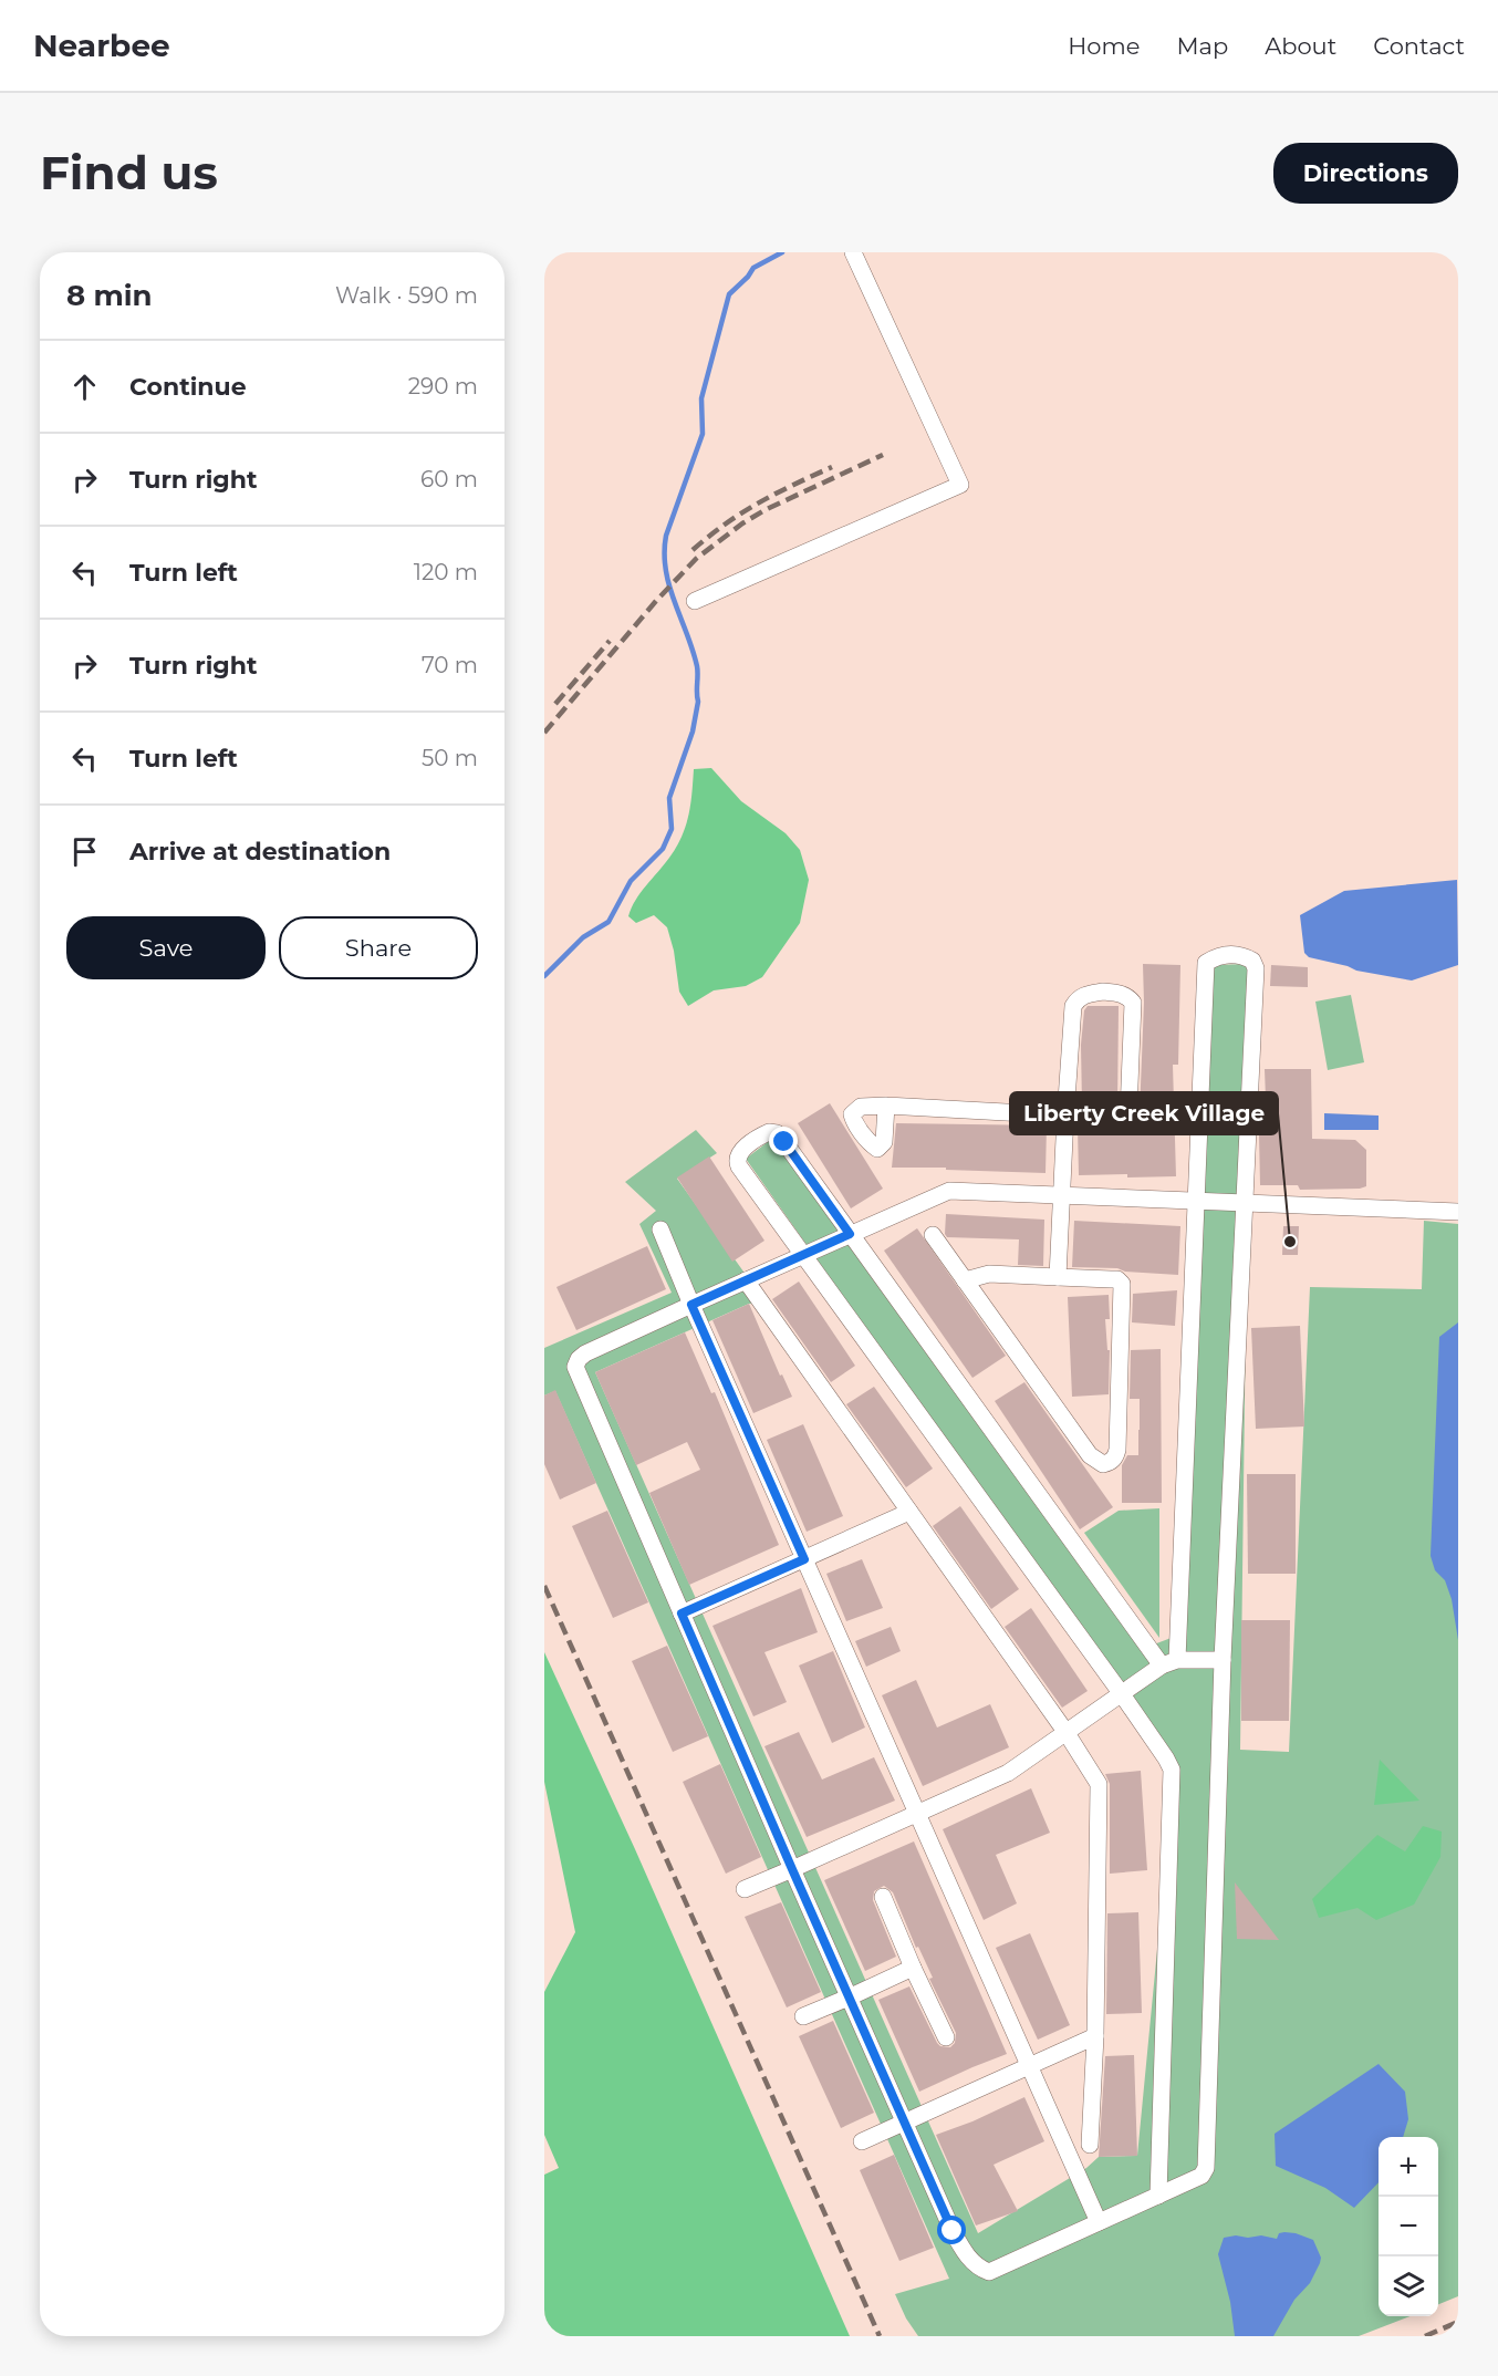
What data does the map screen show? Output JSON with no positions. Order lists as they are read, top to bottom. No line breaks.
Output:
{"places":["Liberty Creek Village"],"page":{"header":"Nearbee","nav":["Home","Map","About","Contact"],"buttons":["Directions",["Save","Share"]],"title":"Find us","heading":["8 min","Walk · 590 m"],"list":[["Continue","290 m"],["Turn right","60 m"],["Turn left","120 m"],["Turn right","70 m"],["Turn left","50 m"],"Arrive at destination"],"map_buttons":["+","−"]}}
